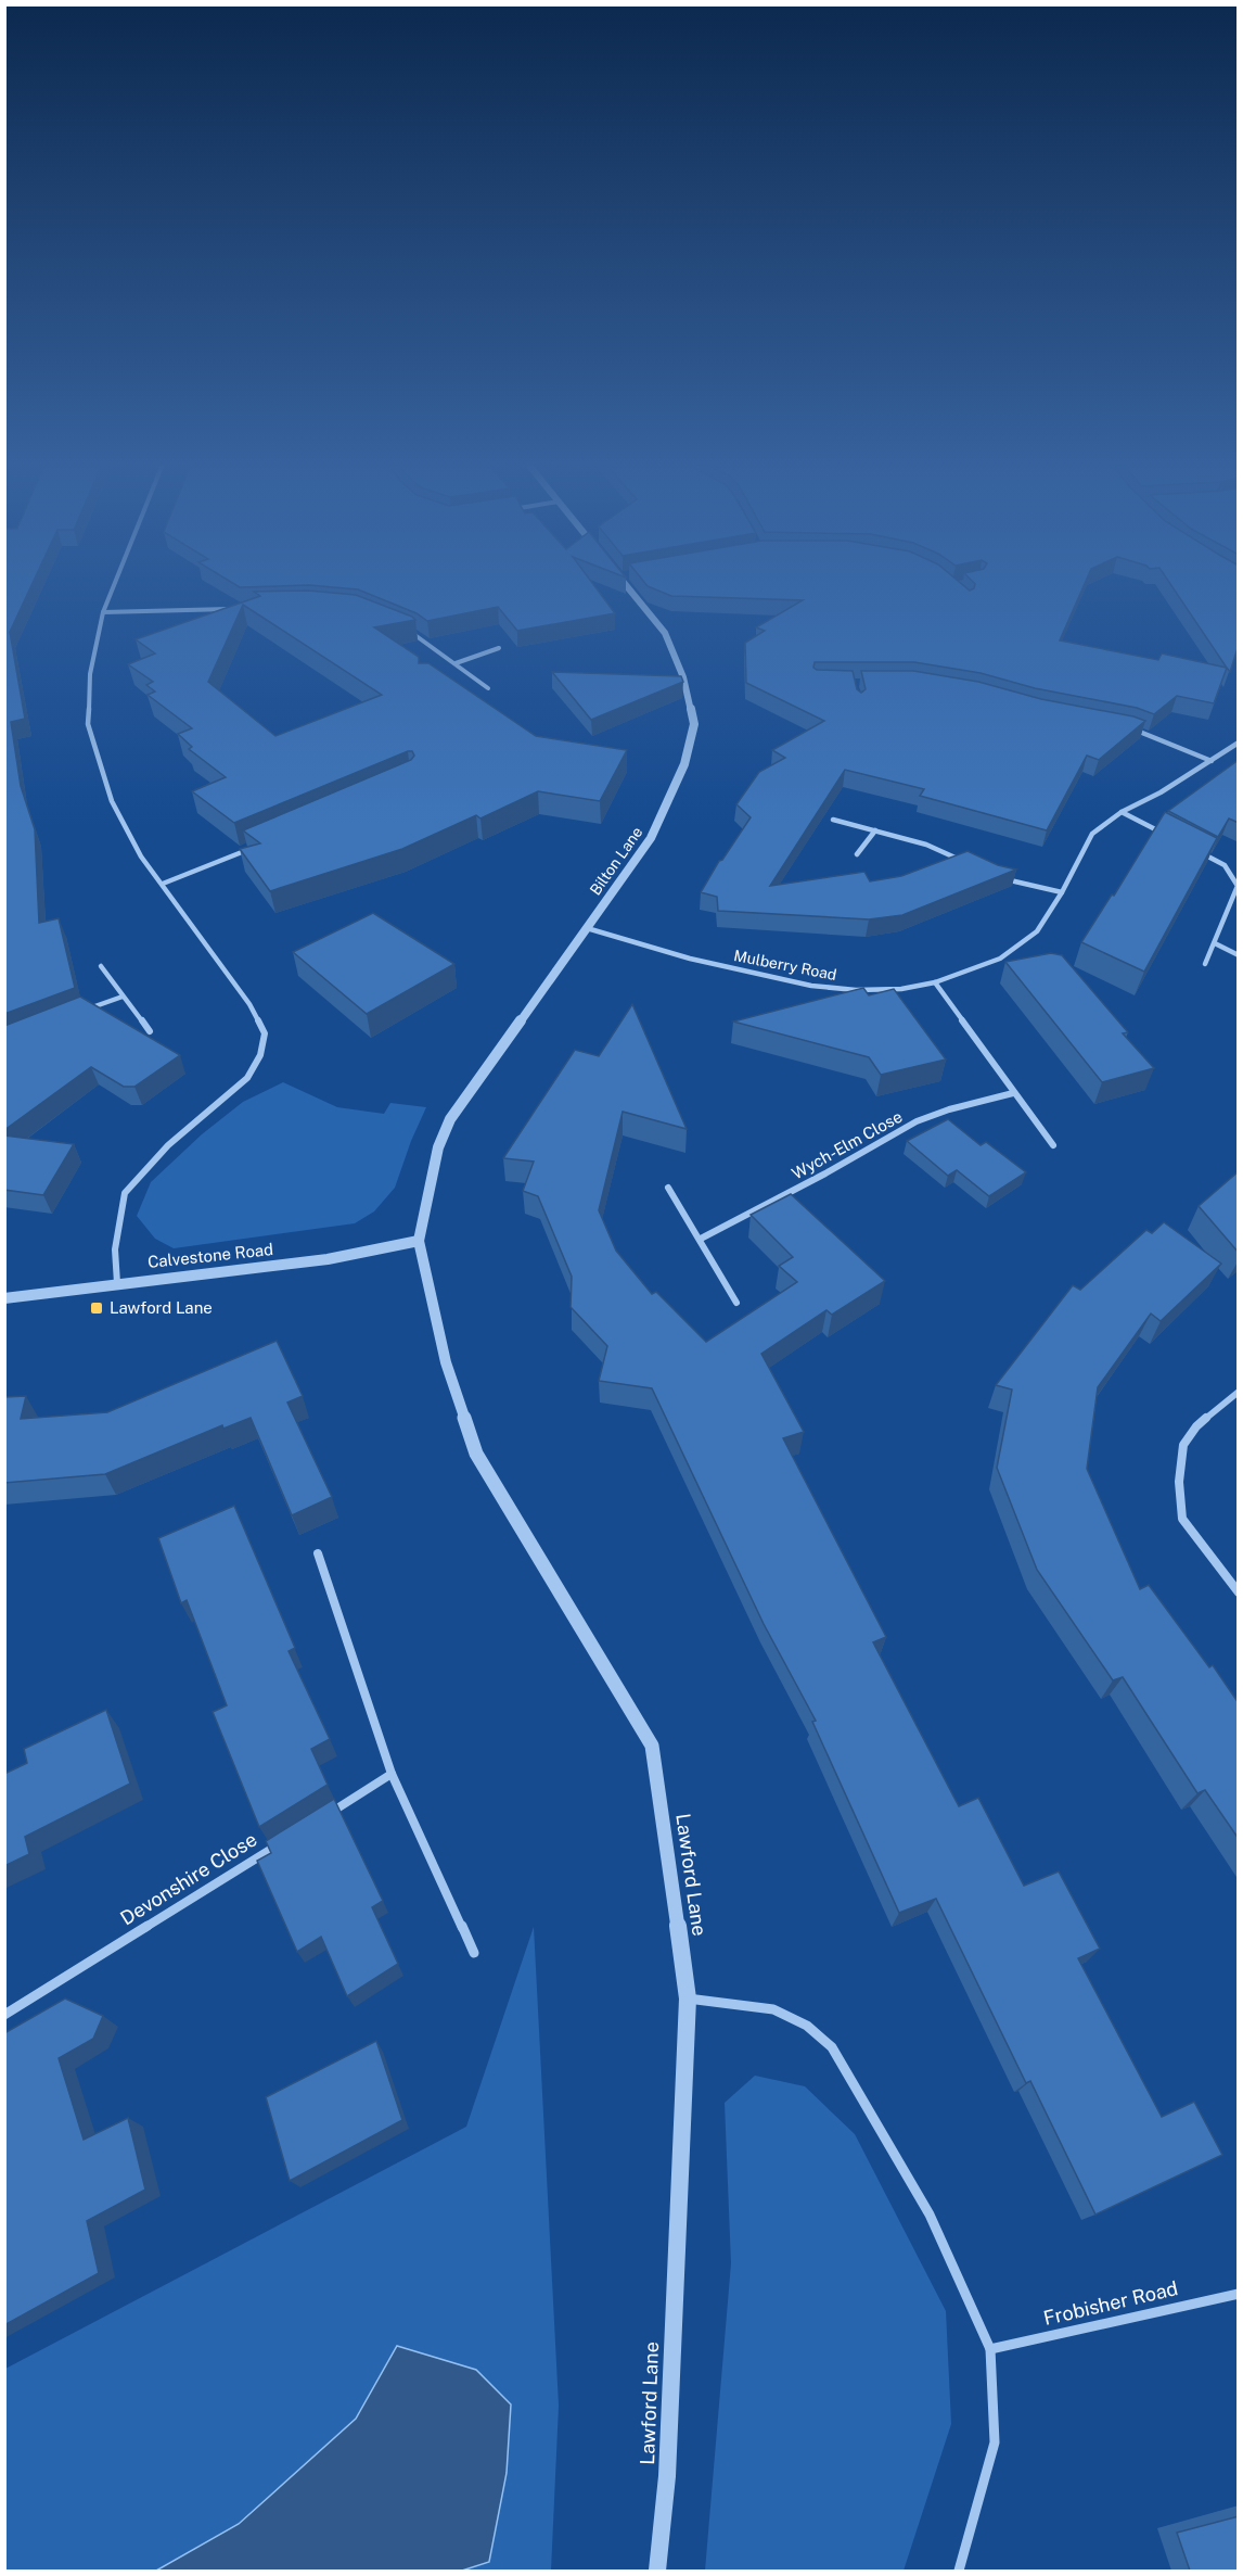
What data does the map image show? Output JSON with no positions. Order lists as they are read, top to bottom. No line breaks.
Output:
{"streets":{"street":["Bilton Lane","Mulberry Road","Wych-Elm Close","Calvestone Road","Lawford Lane","Devonshire Close","Frobisher Road"]},"crossings":[["Bilton Lane","Mulberry Road"],["Bilton Lane","Calvestone Road"],["Bilton Lane","Lawford Lane"],["Calvestone Road","Lawford Lane"]],"places":{"transit":["Lawford Lane"]}}
